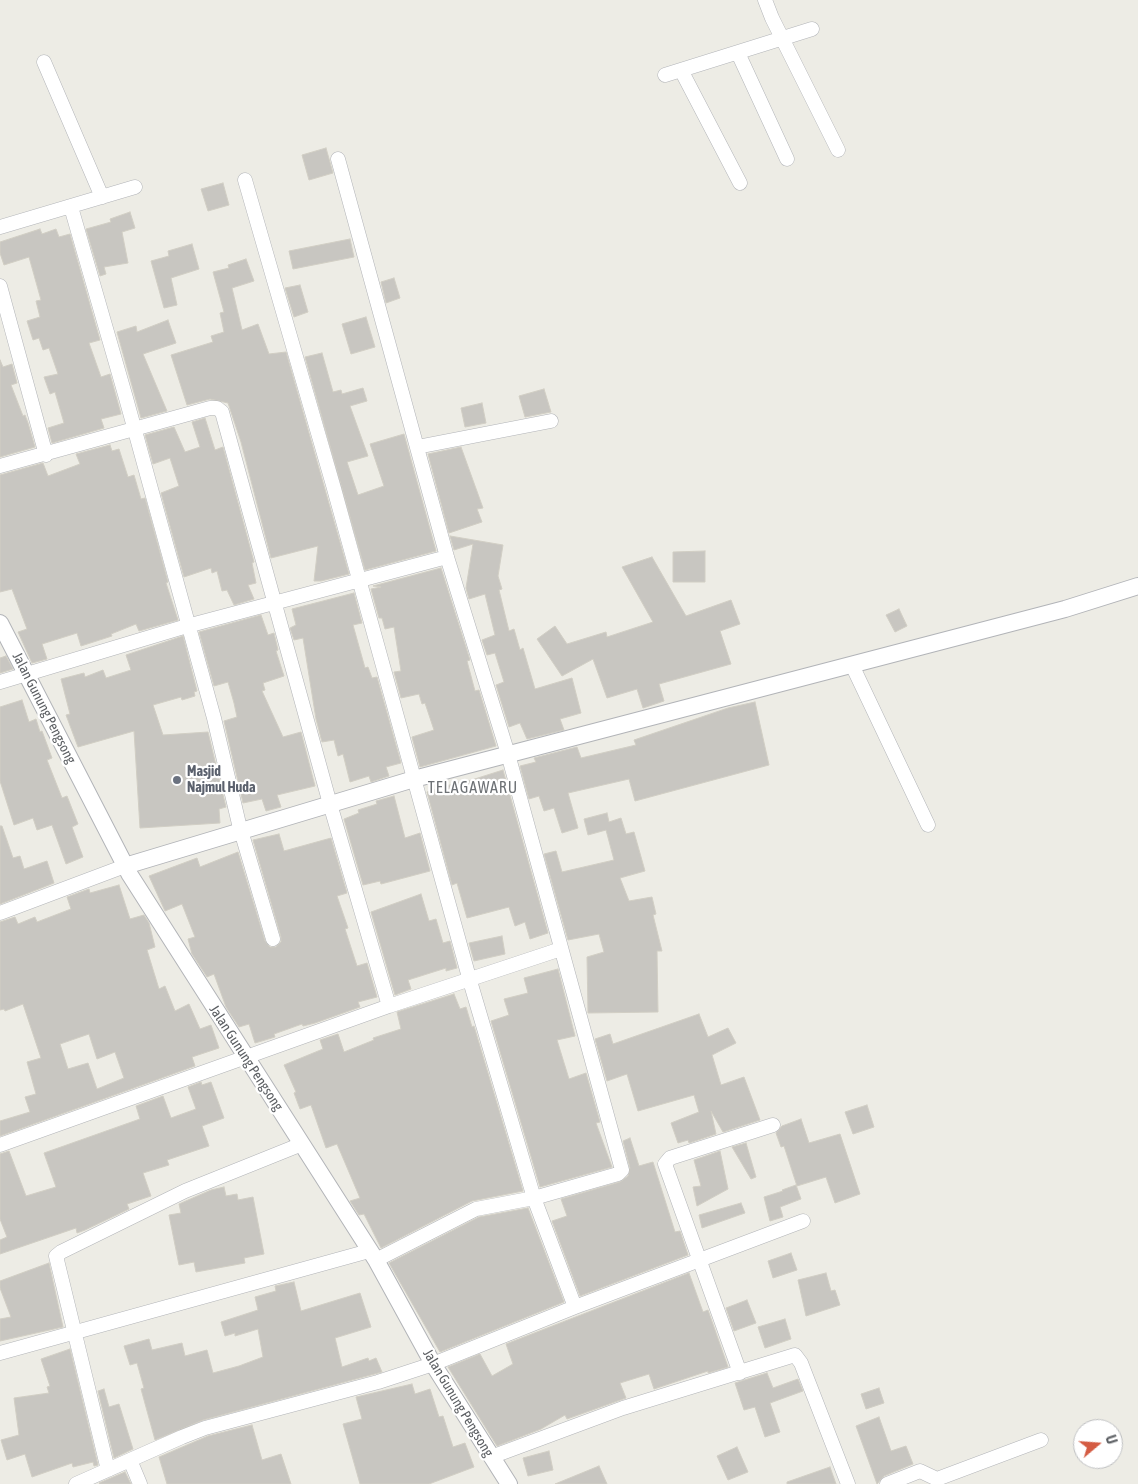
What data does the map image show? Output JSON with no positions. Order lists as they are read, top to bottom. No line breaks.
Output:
{"streets":{"street":["Jalan Gunung Pengsong"]},"districts":["TELAGAWARU"],"places":["Masjid Najmul Huda"],"north":"right"}
